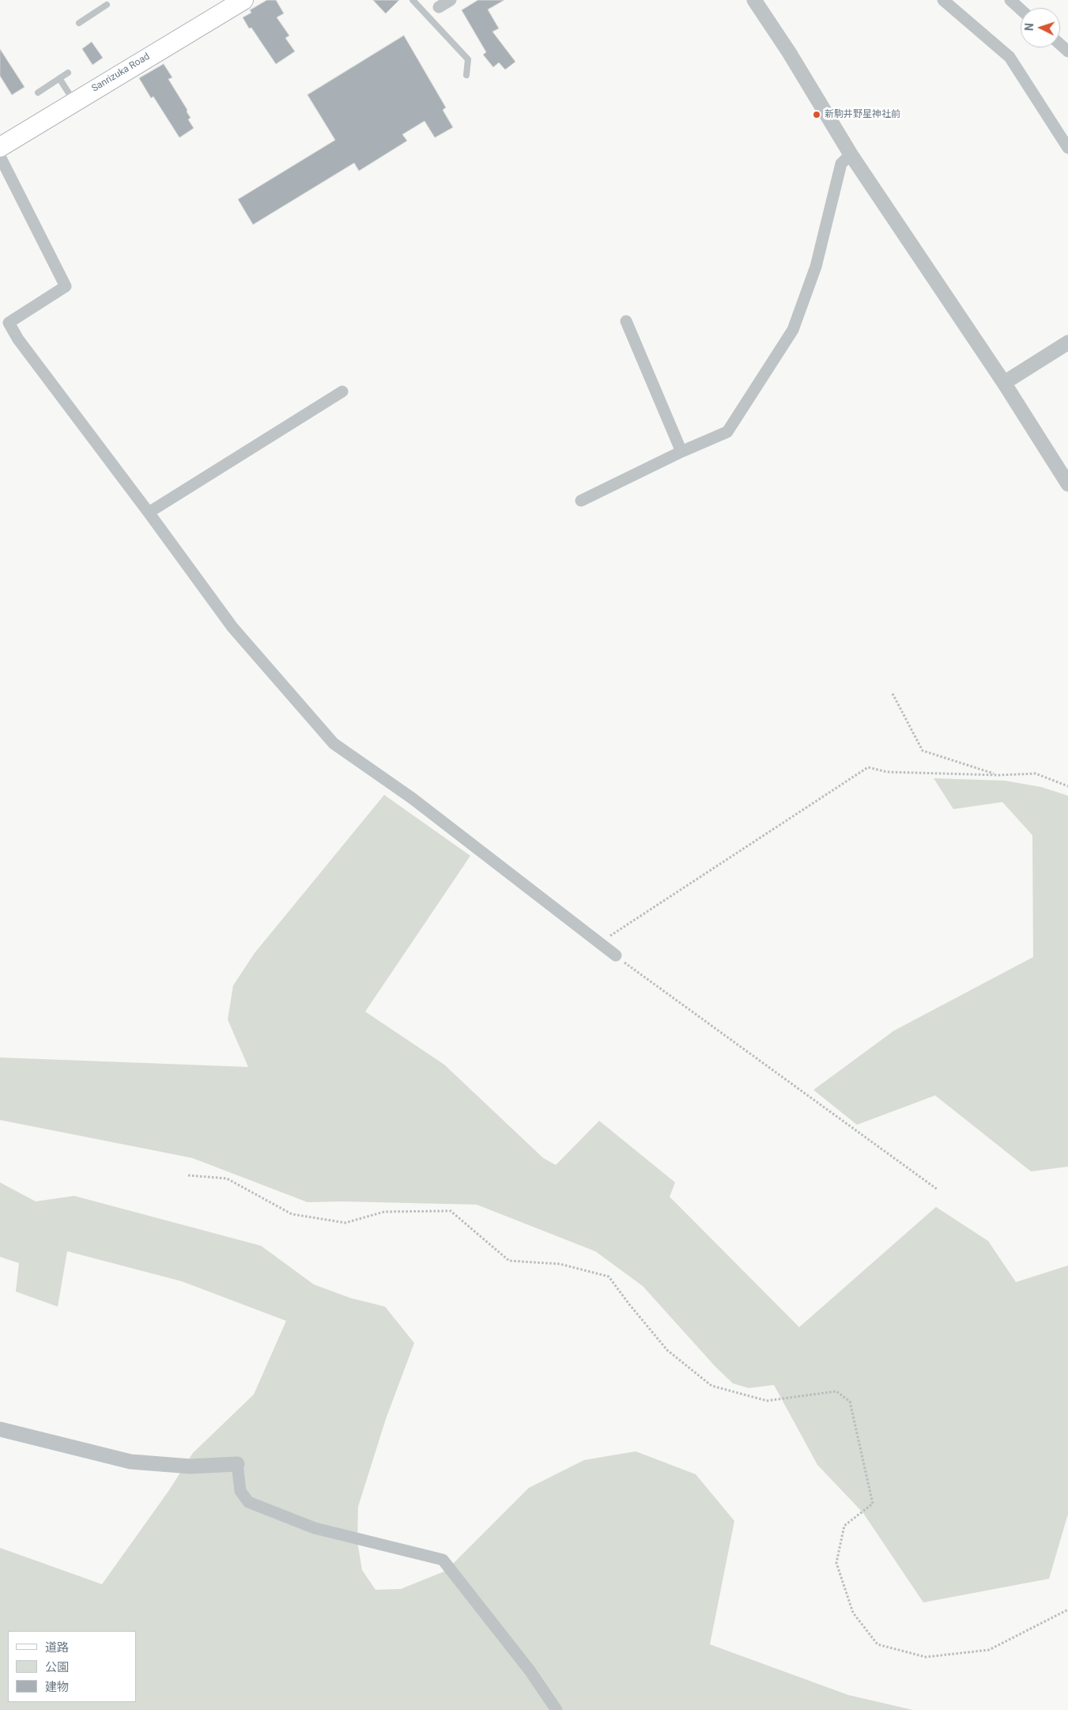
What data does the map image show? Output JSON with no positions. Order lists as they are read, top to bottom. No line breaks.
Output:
{"streets":{"main road":["Sanrizuka Road"]},"places":["新駒井野星神社前"],"legend":["道路","公園","建物"],"north":"left"}
